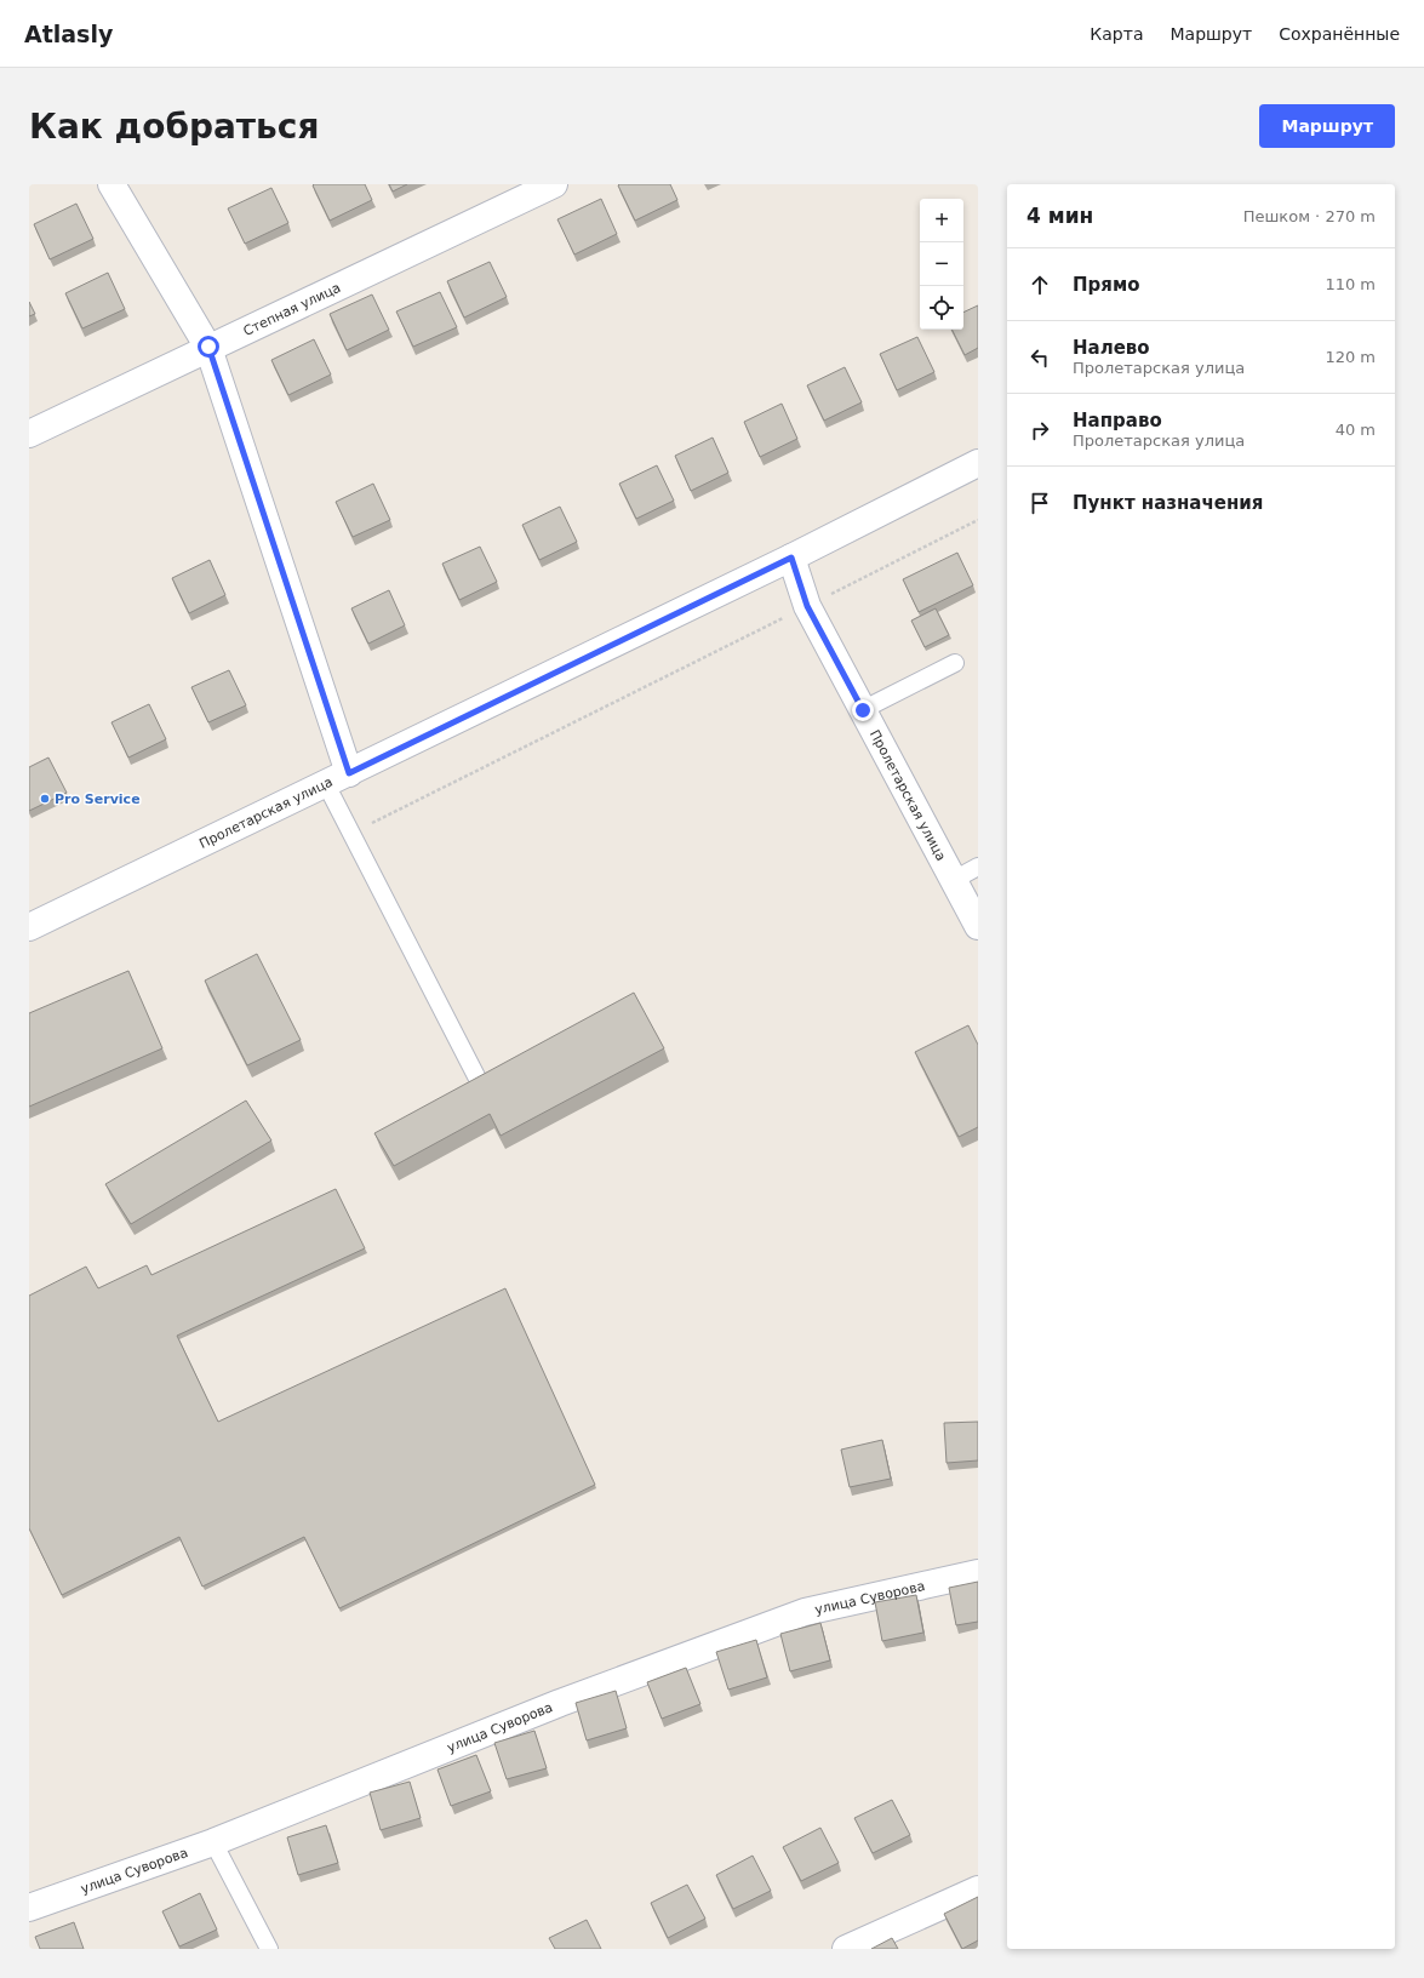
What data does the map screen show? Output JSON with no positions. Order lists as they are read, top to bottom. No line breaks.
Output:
{"streets":{"street":["Степная улица","Пролетарская улица","улица Суворова"]},"places":["Pro Service"],"page":{"header":"Atlasly","nav":["Карта","Маршрут","Сохранённые"],"buttons":"Маршрут","title":"Как добраться","heading":["4 мин","Пешком · 270 m"],"map_buttons":["+","−"],"list":[["Прямо","110 m"],["Налево","Пролетарская улица","120 m"],["Направо","Пролетарская улица","40 m"],"Пункт назначения"]}}
